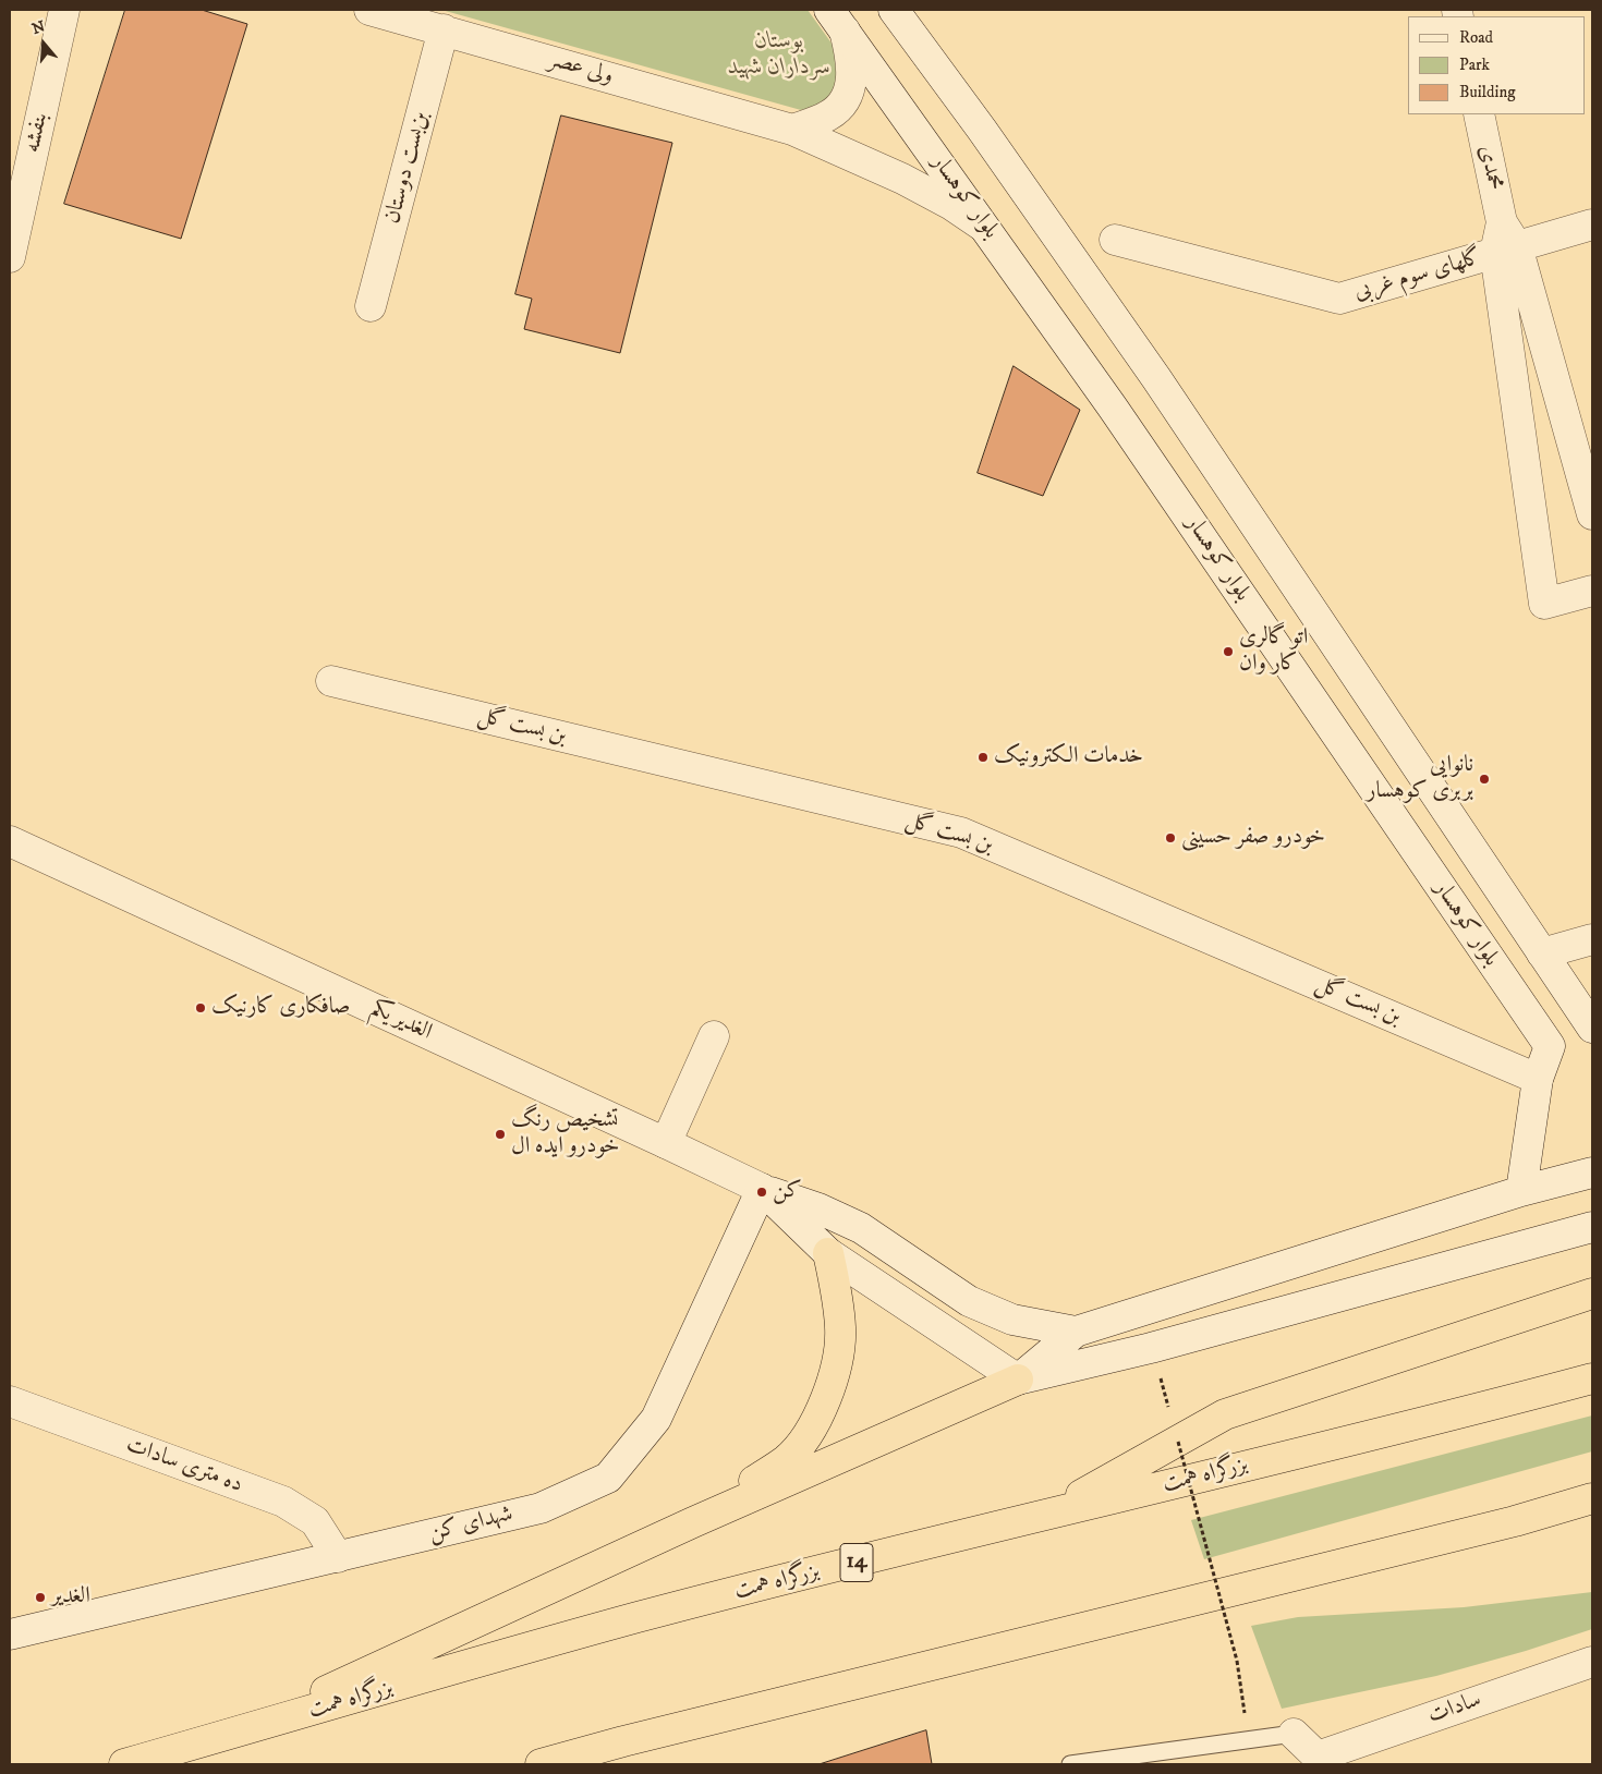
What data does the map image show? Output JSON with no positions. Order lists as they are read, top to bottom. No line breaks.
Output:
{"streets":{"highway":["بزرگراه همت","14"],"street":["ولی عصر","بنفشه","بن‌بست دوستان","محمدی","بلوار کوهسار","گلهای سوم غربی","بن بست گل","الغدیر یکم","ده متری سادات","شهدای کن","سادات"]},"crossings":[["ولی عصر","بن‌بست دوستان"],["ولی عصر","بلوار کوهسار"],["محمدی","گلهای سوم غربی"],["الغدیر یکم","شهدای کن"],["ده متری سادات","شهدای کن"]],"parks":["بوستان سرداران شهید"],"places":["اتو گالری کار وان","خدمات الکترونیک","نانوایی بربری کوهسار","خودرو صفر حسینی","صافکاری کارنیک","تشخیص رنگ خودرو ایده ال","کن","الغدیر"],"legend":["Road","Park","Building"],"north":"top"}
